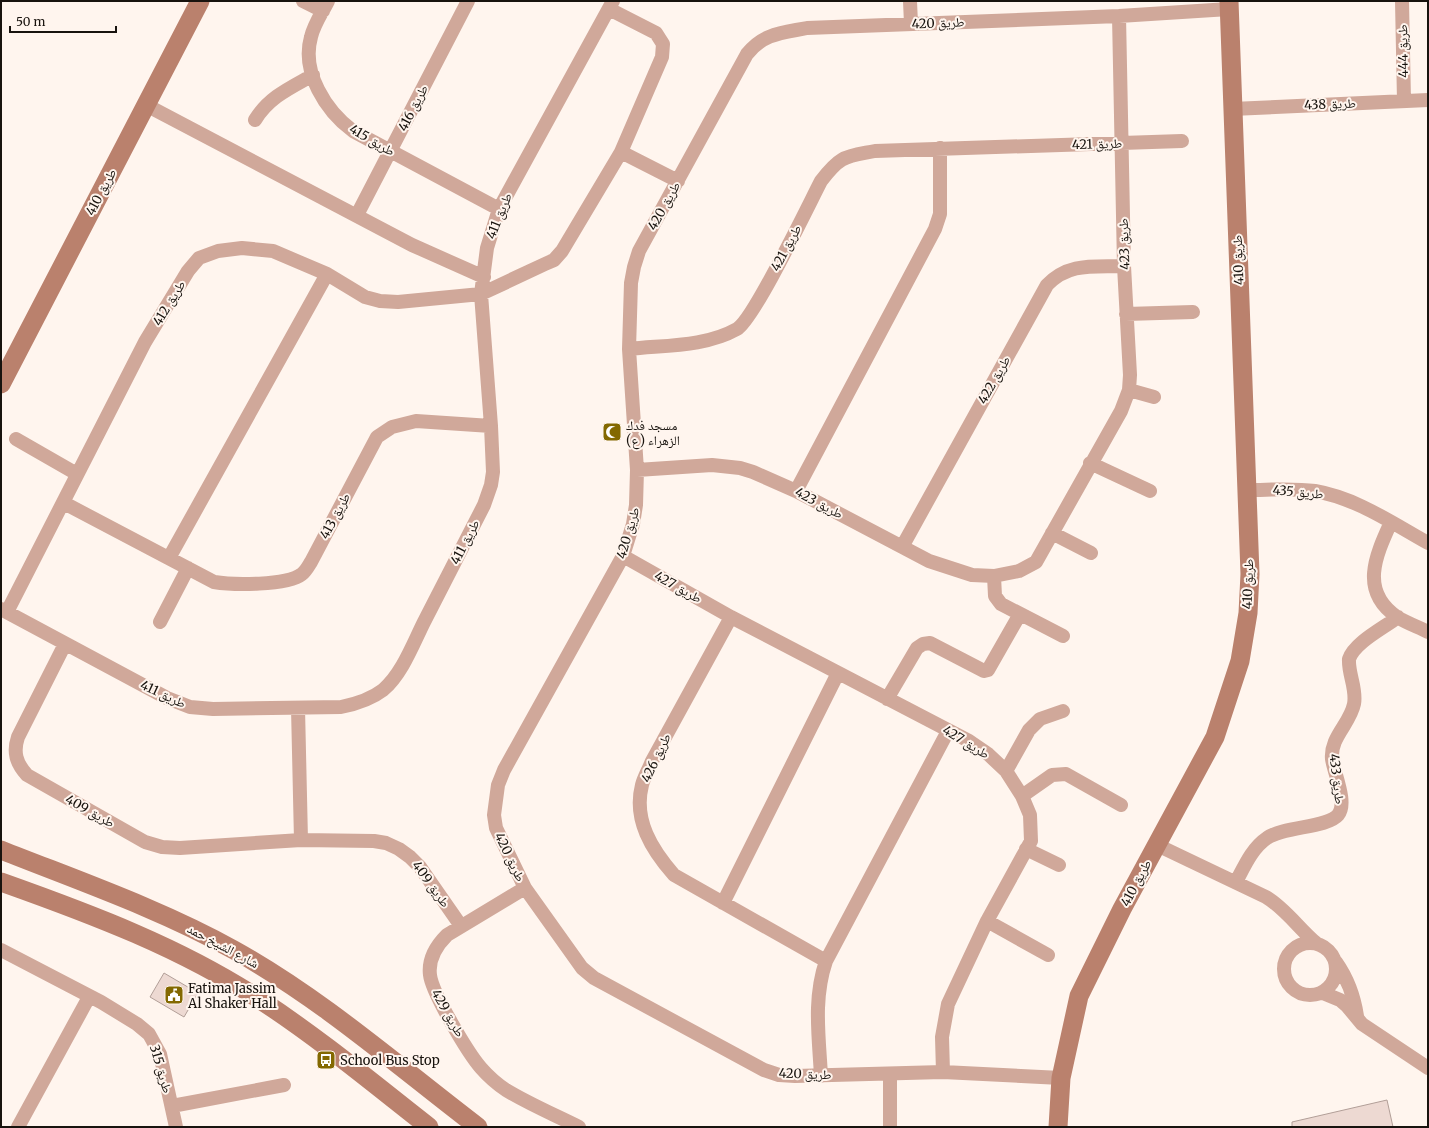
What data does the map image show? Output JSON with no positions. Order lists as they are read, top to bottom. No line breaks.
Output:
{"streets":{"street":["طريق 420","طريق 444","طريق 438","طريق 416","طريق 415","طريق 421","طريق 410","طريق 411","طريق 423","طريق 412","طريق 422","طريق 435","طريق 413","طريق 427","طريق 426","طريق 433","طريق 409","شارع الشيخ حمد","طريق 429","طريق 315"]},"crossings":[["طريق 420","طريق 421"],["طريق 420","طريق 410"],["طريق 420","طريق 423"],["طريق 420","طريق 427"],["طريق 420","طريق 429"],["طريق 444","طريق 438"],["طريق 438","طريق 410"],["طريق 416","طريق 415"],["طريق 415","طريق 411"],["طريق 421","طريق 423"],["طريق 410","طريق 435"],["طريق 411","طريق 412"],["طريق 411","طريق 413"],["طريق 411","طريق 409"],["طريق 423","طريق 422"],["طريق 412","طريق 413"],["طريق 427","طريق 426"],["طريق 409","طريق 429"]],"places":{"mosque":["مسجد فدك الزهراء (ع)"],"public building":["Fatima Jassim Al Shaker Hall"],"bus stop":["School Bus Stop"]},"scale_bar":"50 m"}
